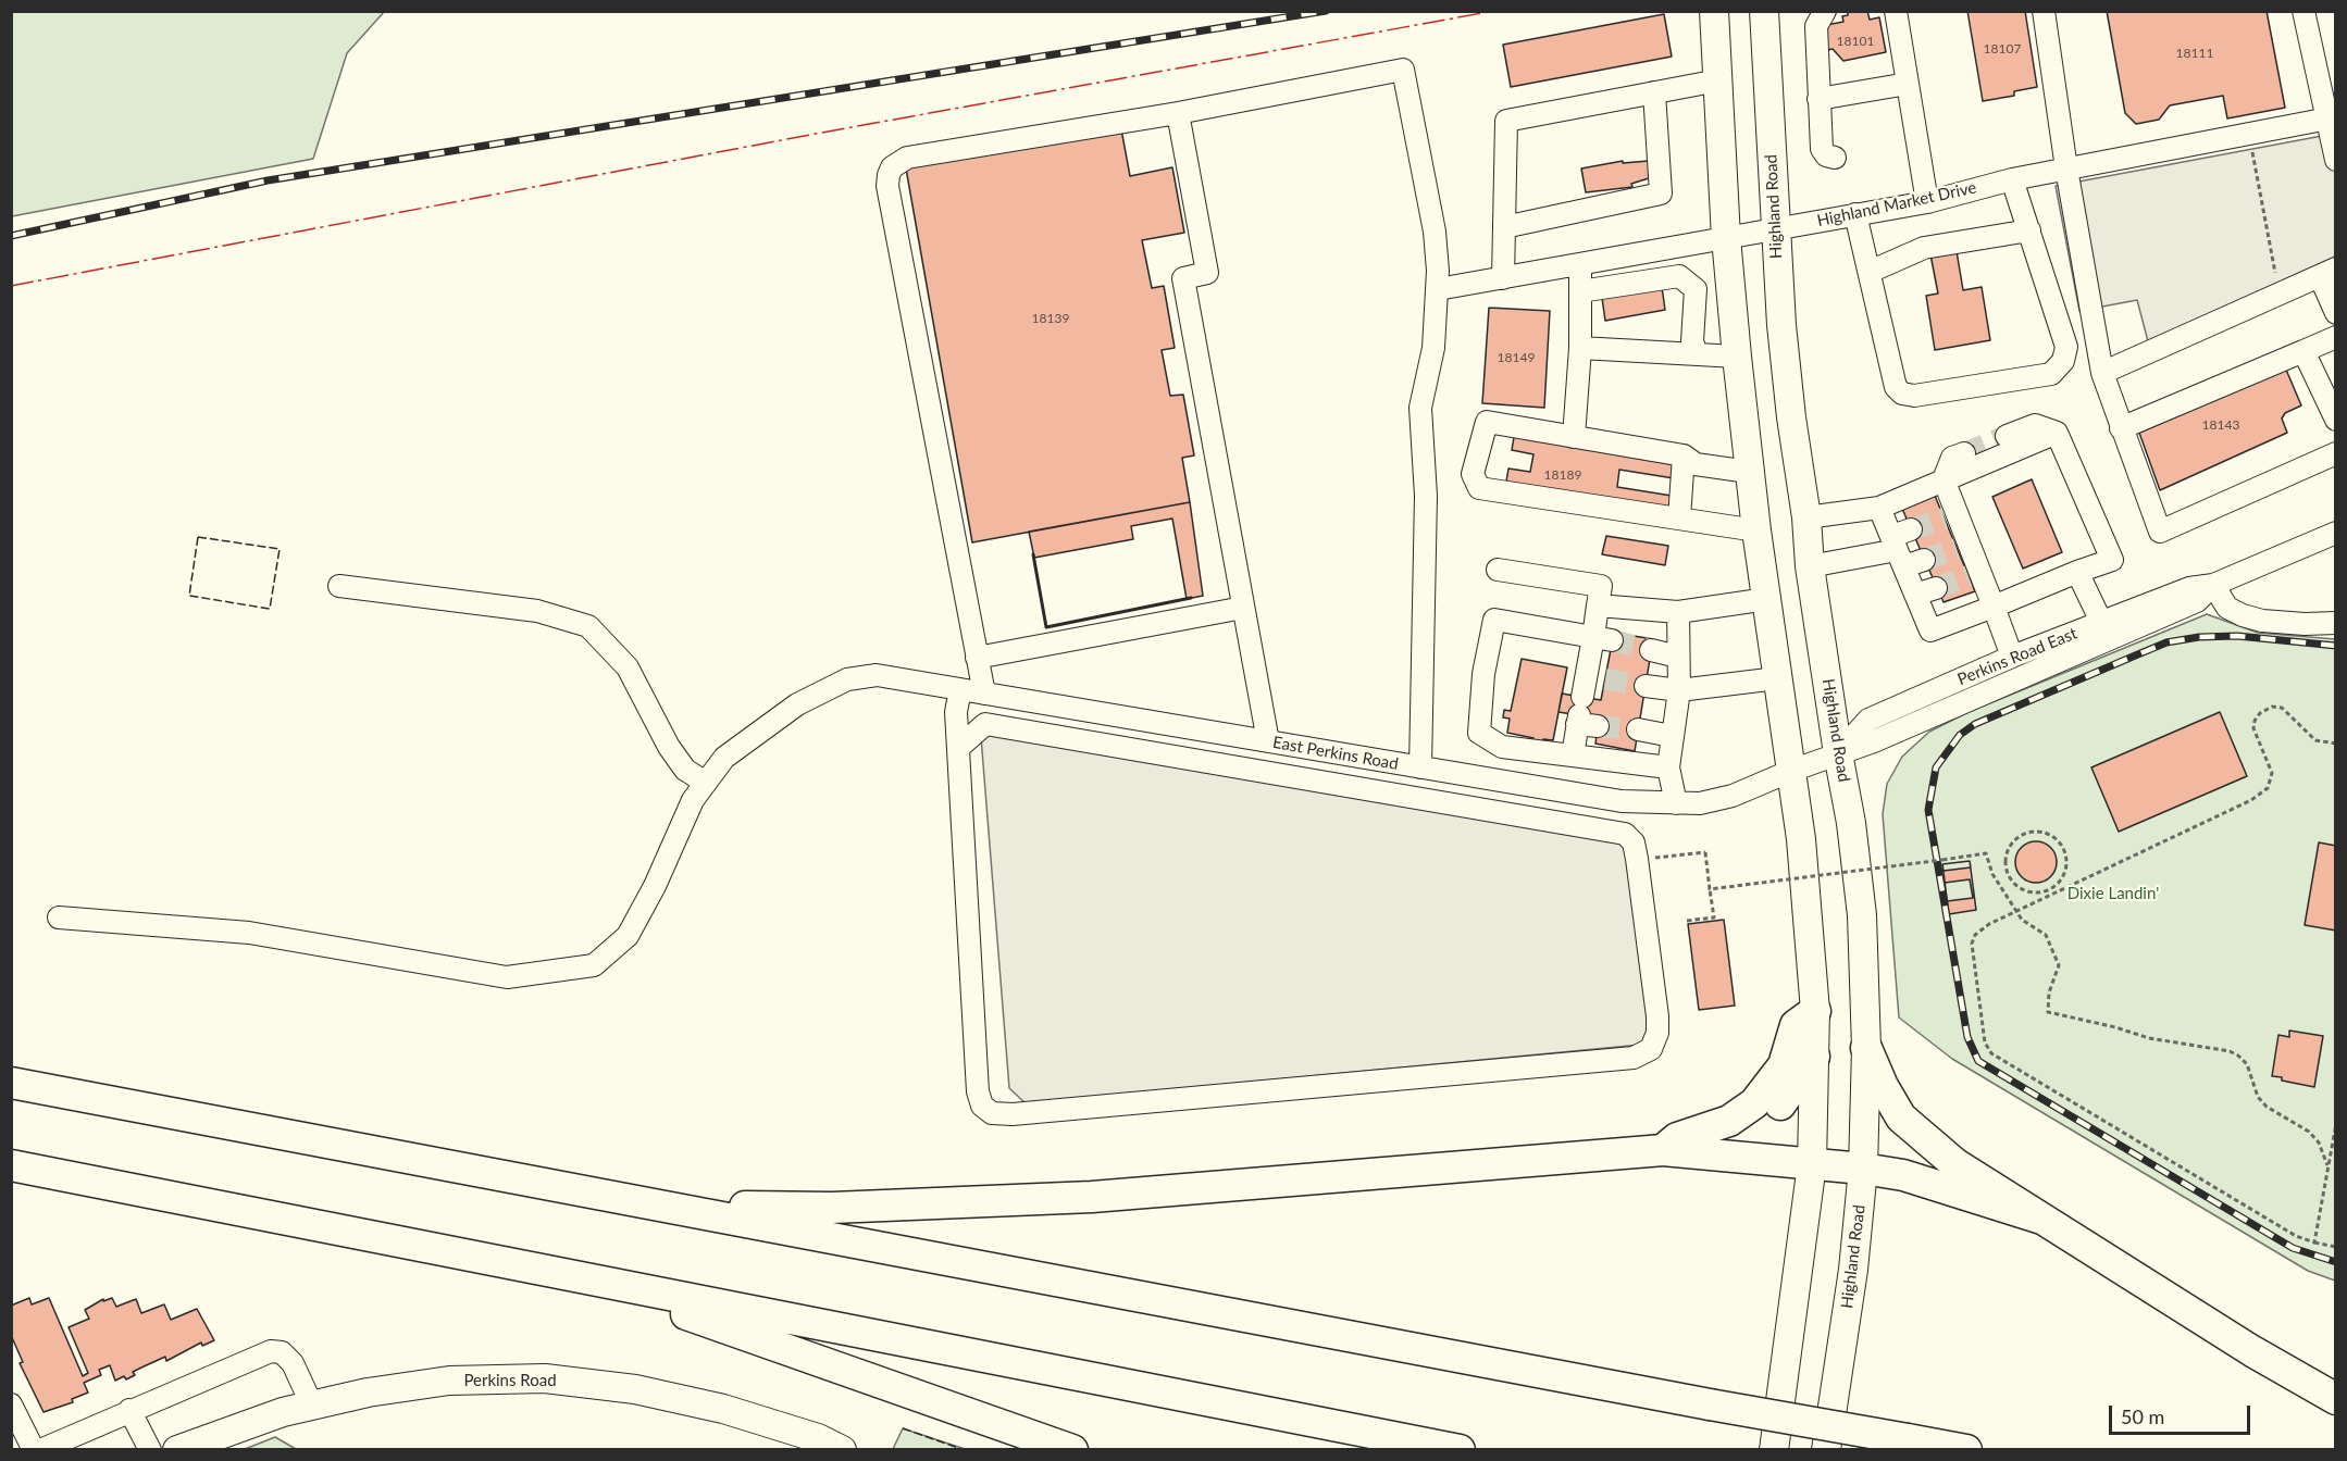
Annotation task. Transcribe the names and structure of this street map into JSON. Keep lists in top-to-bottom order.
{
  "streets": {
    "main road": ["Highland Road", "Perkins Road"],
    "street": ["Highland Market Drive", "Perkins Road East", "East Perkins Road"]
  },
  "crossings": [
    ["Highland Market Drive", "Highland Road"],
    ["Highland Road", "Perkins Road East"],
    ["Perkins Road East", "East Perkins Road"]
  ],
  "parks": ["Dixie Landin'"],
  "house_numbers": [
    "18101",
    "18107",
    "18111",
    "18139",
    "18149",
    "18143",
    "18189"
  ],
  "scale_bar": "50 m"
}
